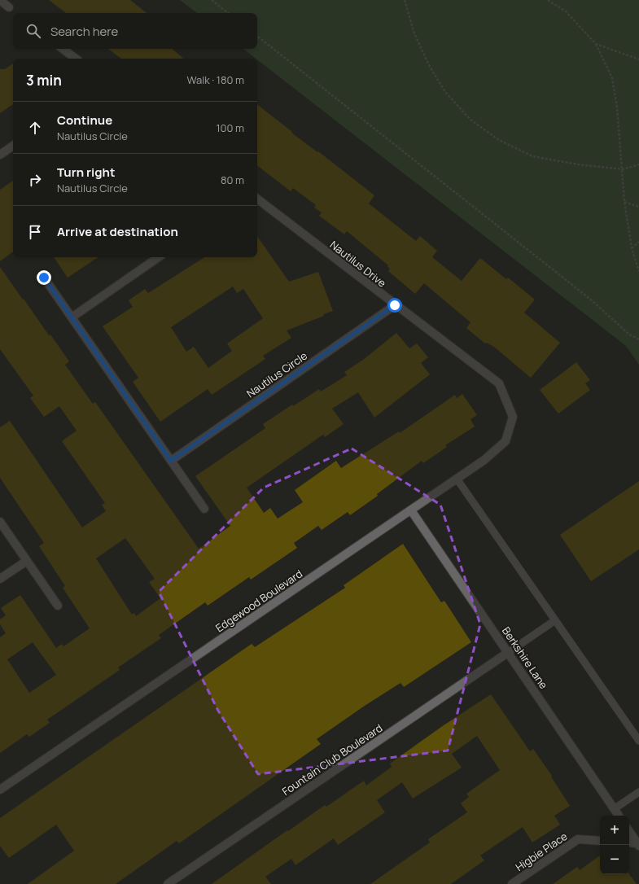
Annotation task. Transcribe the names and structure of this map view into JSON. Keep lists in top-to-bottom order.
{
  "streets": {
    "street": [
      "Nautilus Drive",
      "Nautilus Circle",
      "Edgewood Boulevard",
      "Berkshire Lane",
      "Fountain Club Boulevard",
      "Higbie Place"
    ]
  },
  "crossings": [
    ["Nautilus Drive", "Nautilus Circle"],
    ["Nautilus Drive", "Edgewood Boulevard"],
    ["Edgewood Boulevard", "Berkshire Lane"],
    ["Berkshire Lane", "Fountain Club Boulevard"]
  ],
  "page": {
    "search": "Search here",
    "heading": ["3 min", "Walk · 180 m"],
    "list": [
      ["Continue", "Nautilus Circle", "100 m"],
      ["Turn right", "Nautilus Circle", "80 m"],
      "Arrive at destination"
    ],
    "map_buttons": ["+", "−"]
  }
}
